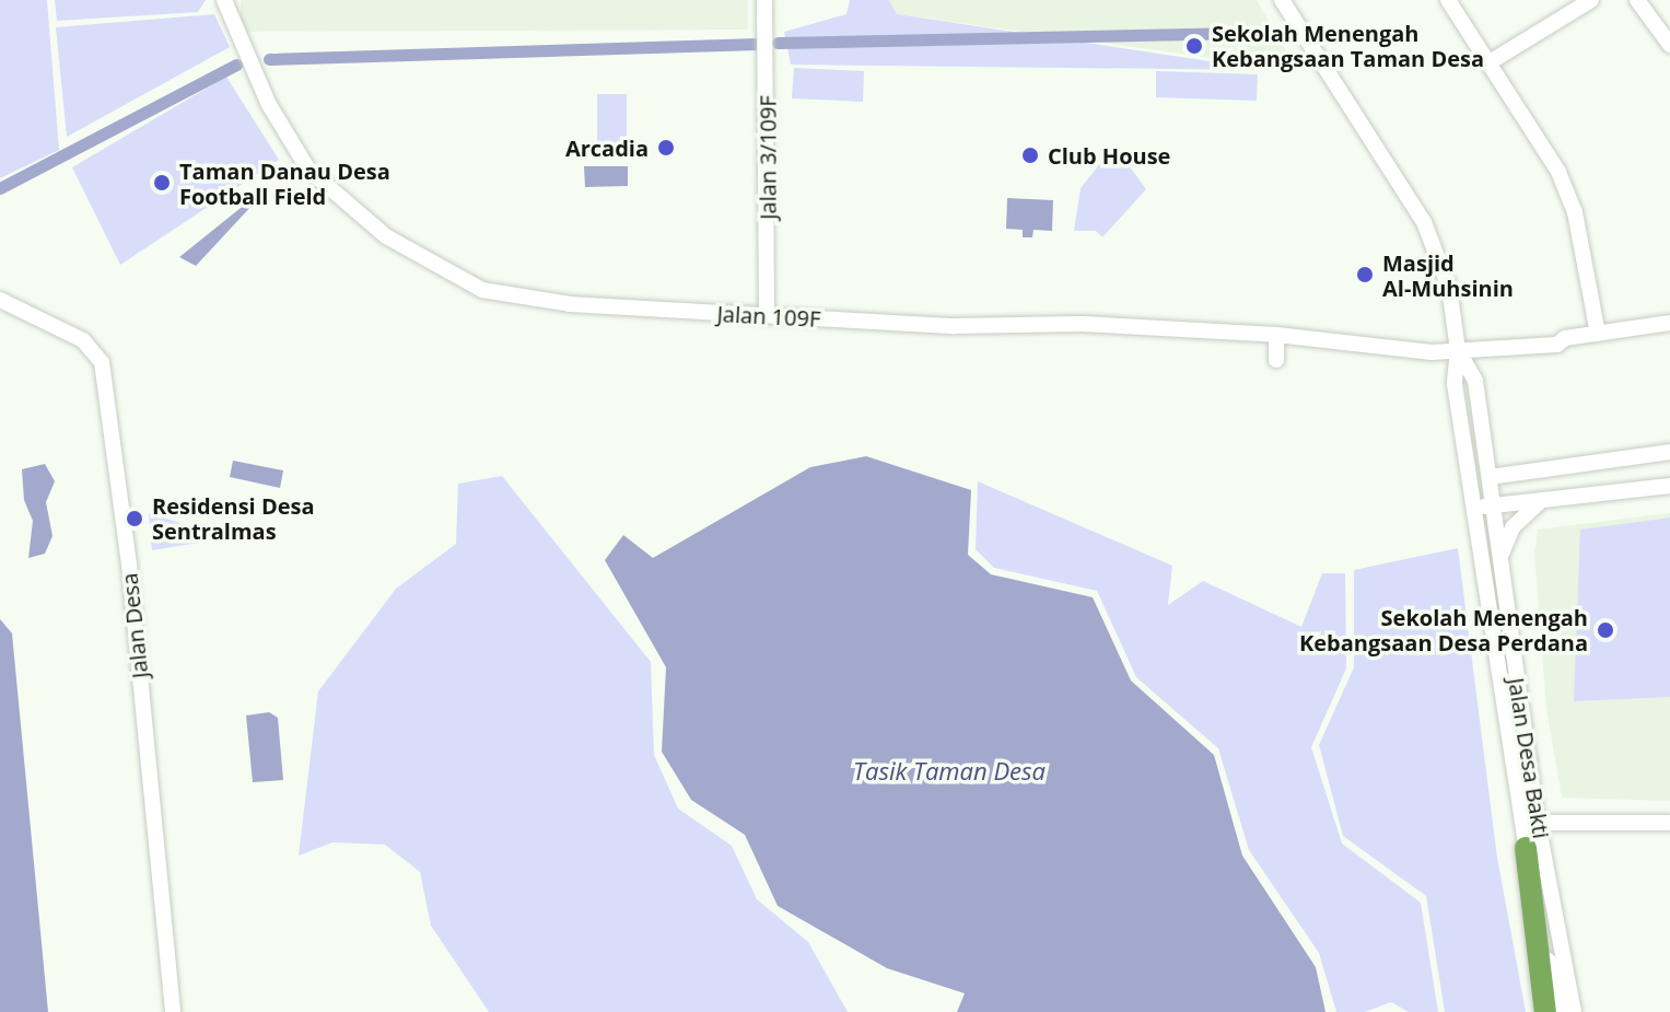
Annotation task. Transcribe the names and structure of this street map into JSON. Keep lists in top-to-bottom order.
{
  "streets": {
    "street": [
      "Jalan 3/109F",
      "Jalan 109F",
      "Jalan Desa",
      "Jalan Desa Bakti"
    ]
  },
  "crossings": [
    ["Jalan 3/109F", "Jalan 109F"],
    ["Jalan 109F", "Jalan Desa Bakti"]
  ],
  "water": ["Tasik Taman Desa"],
  "places": [
    "Sekolah Menengah Kebangsaan Taman Desa",
    "Arcadia",
    "Club House",
    "Taman Danau Desa Football Field",
    "Masjid Al-Muhsinin",
    "Residensi Desa Sentralmas",
    "Sekolah Menengah Kebangsaan Desa Perdana"
  ]
}
